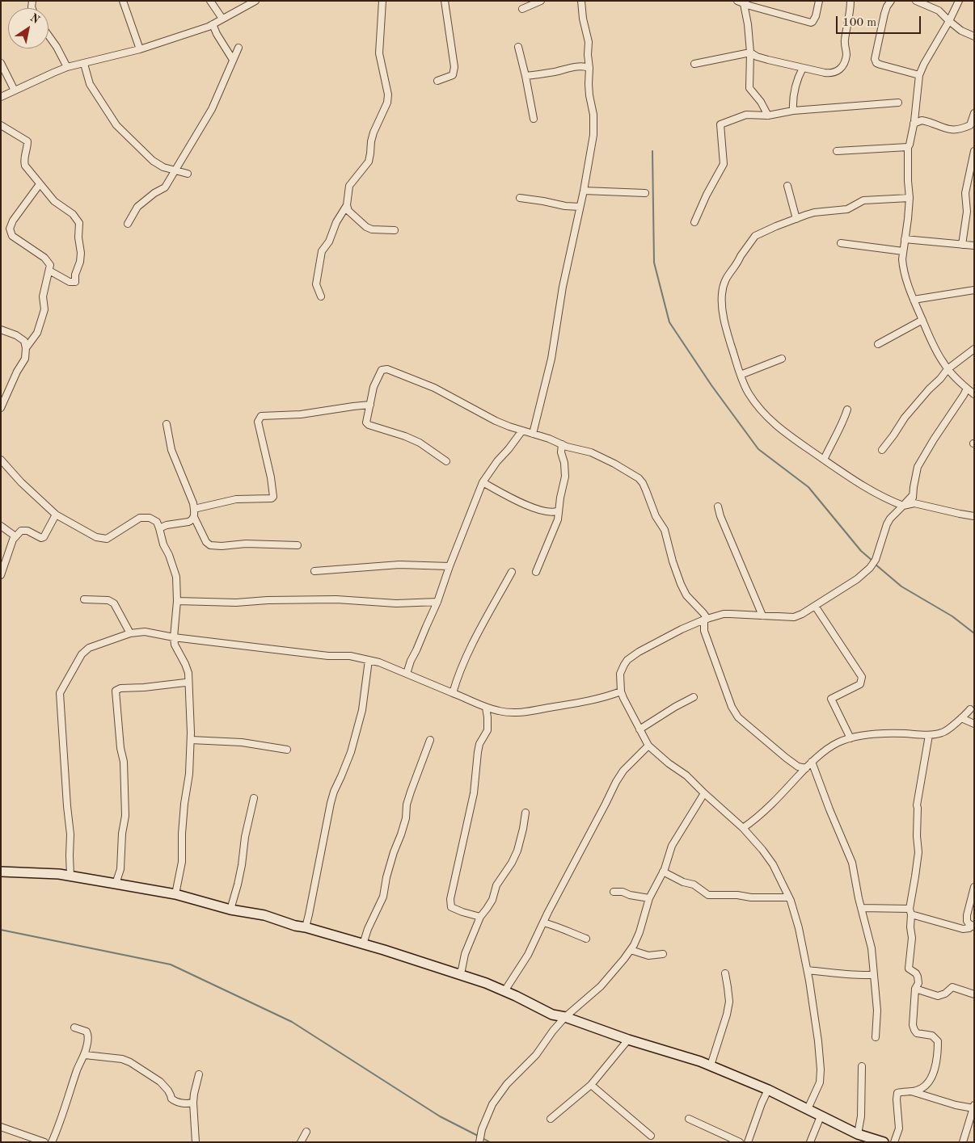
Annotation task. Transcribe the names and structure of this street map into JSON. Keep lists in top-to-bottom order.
{
  "scale_bar": "100 m",
  "north": "top right"
}
